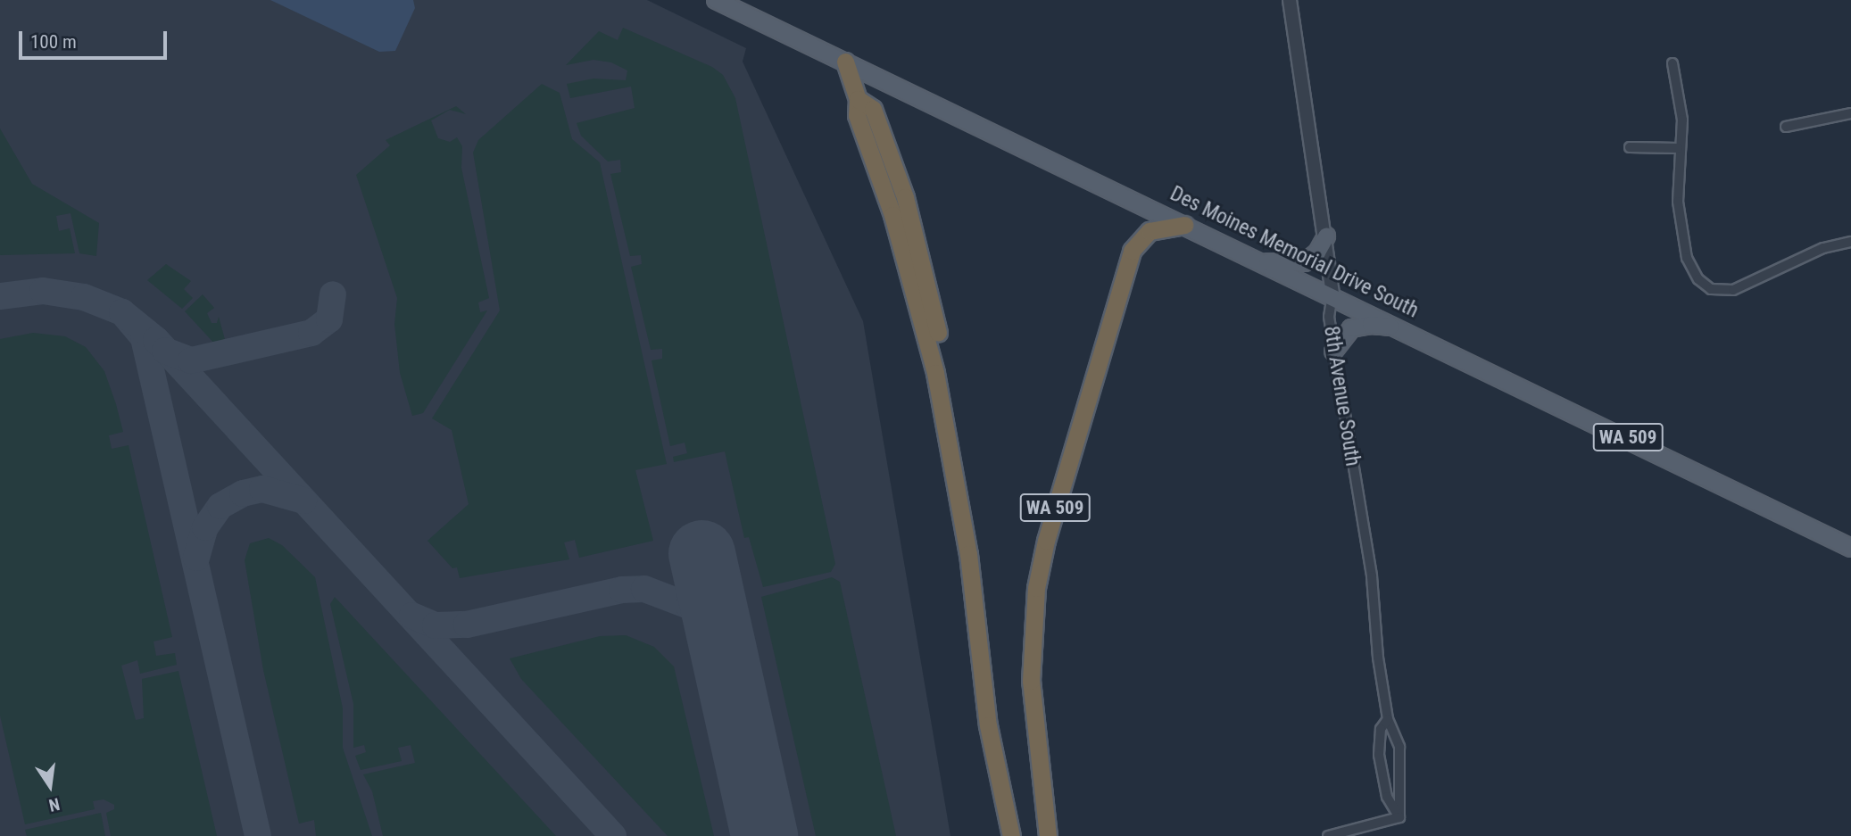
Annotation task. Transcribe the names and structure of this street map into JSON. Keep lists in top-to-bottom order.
{
  "streets": {
    "highway": ["WA 509"],
    "main road": ["Des Moines Memorial Drive South"],
    "street": ["8th Avenue South"]
  },
  "crossings": [
    ["Des Moines Memorial Drive South", "8th Avenue South"],
    ["Des Moines Memorial Drive South", "WA 509"]
  ],
  "scale_bar": "100 m",
  "north": "bottom"
}
